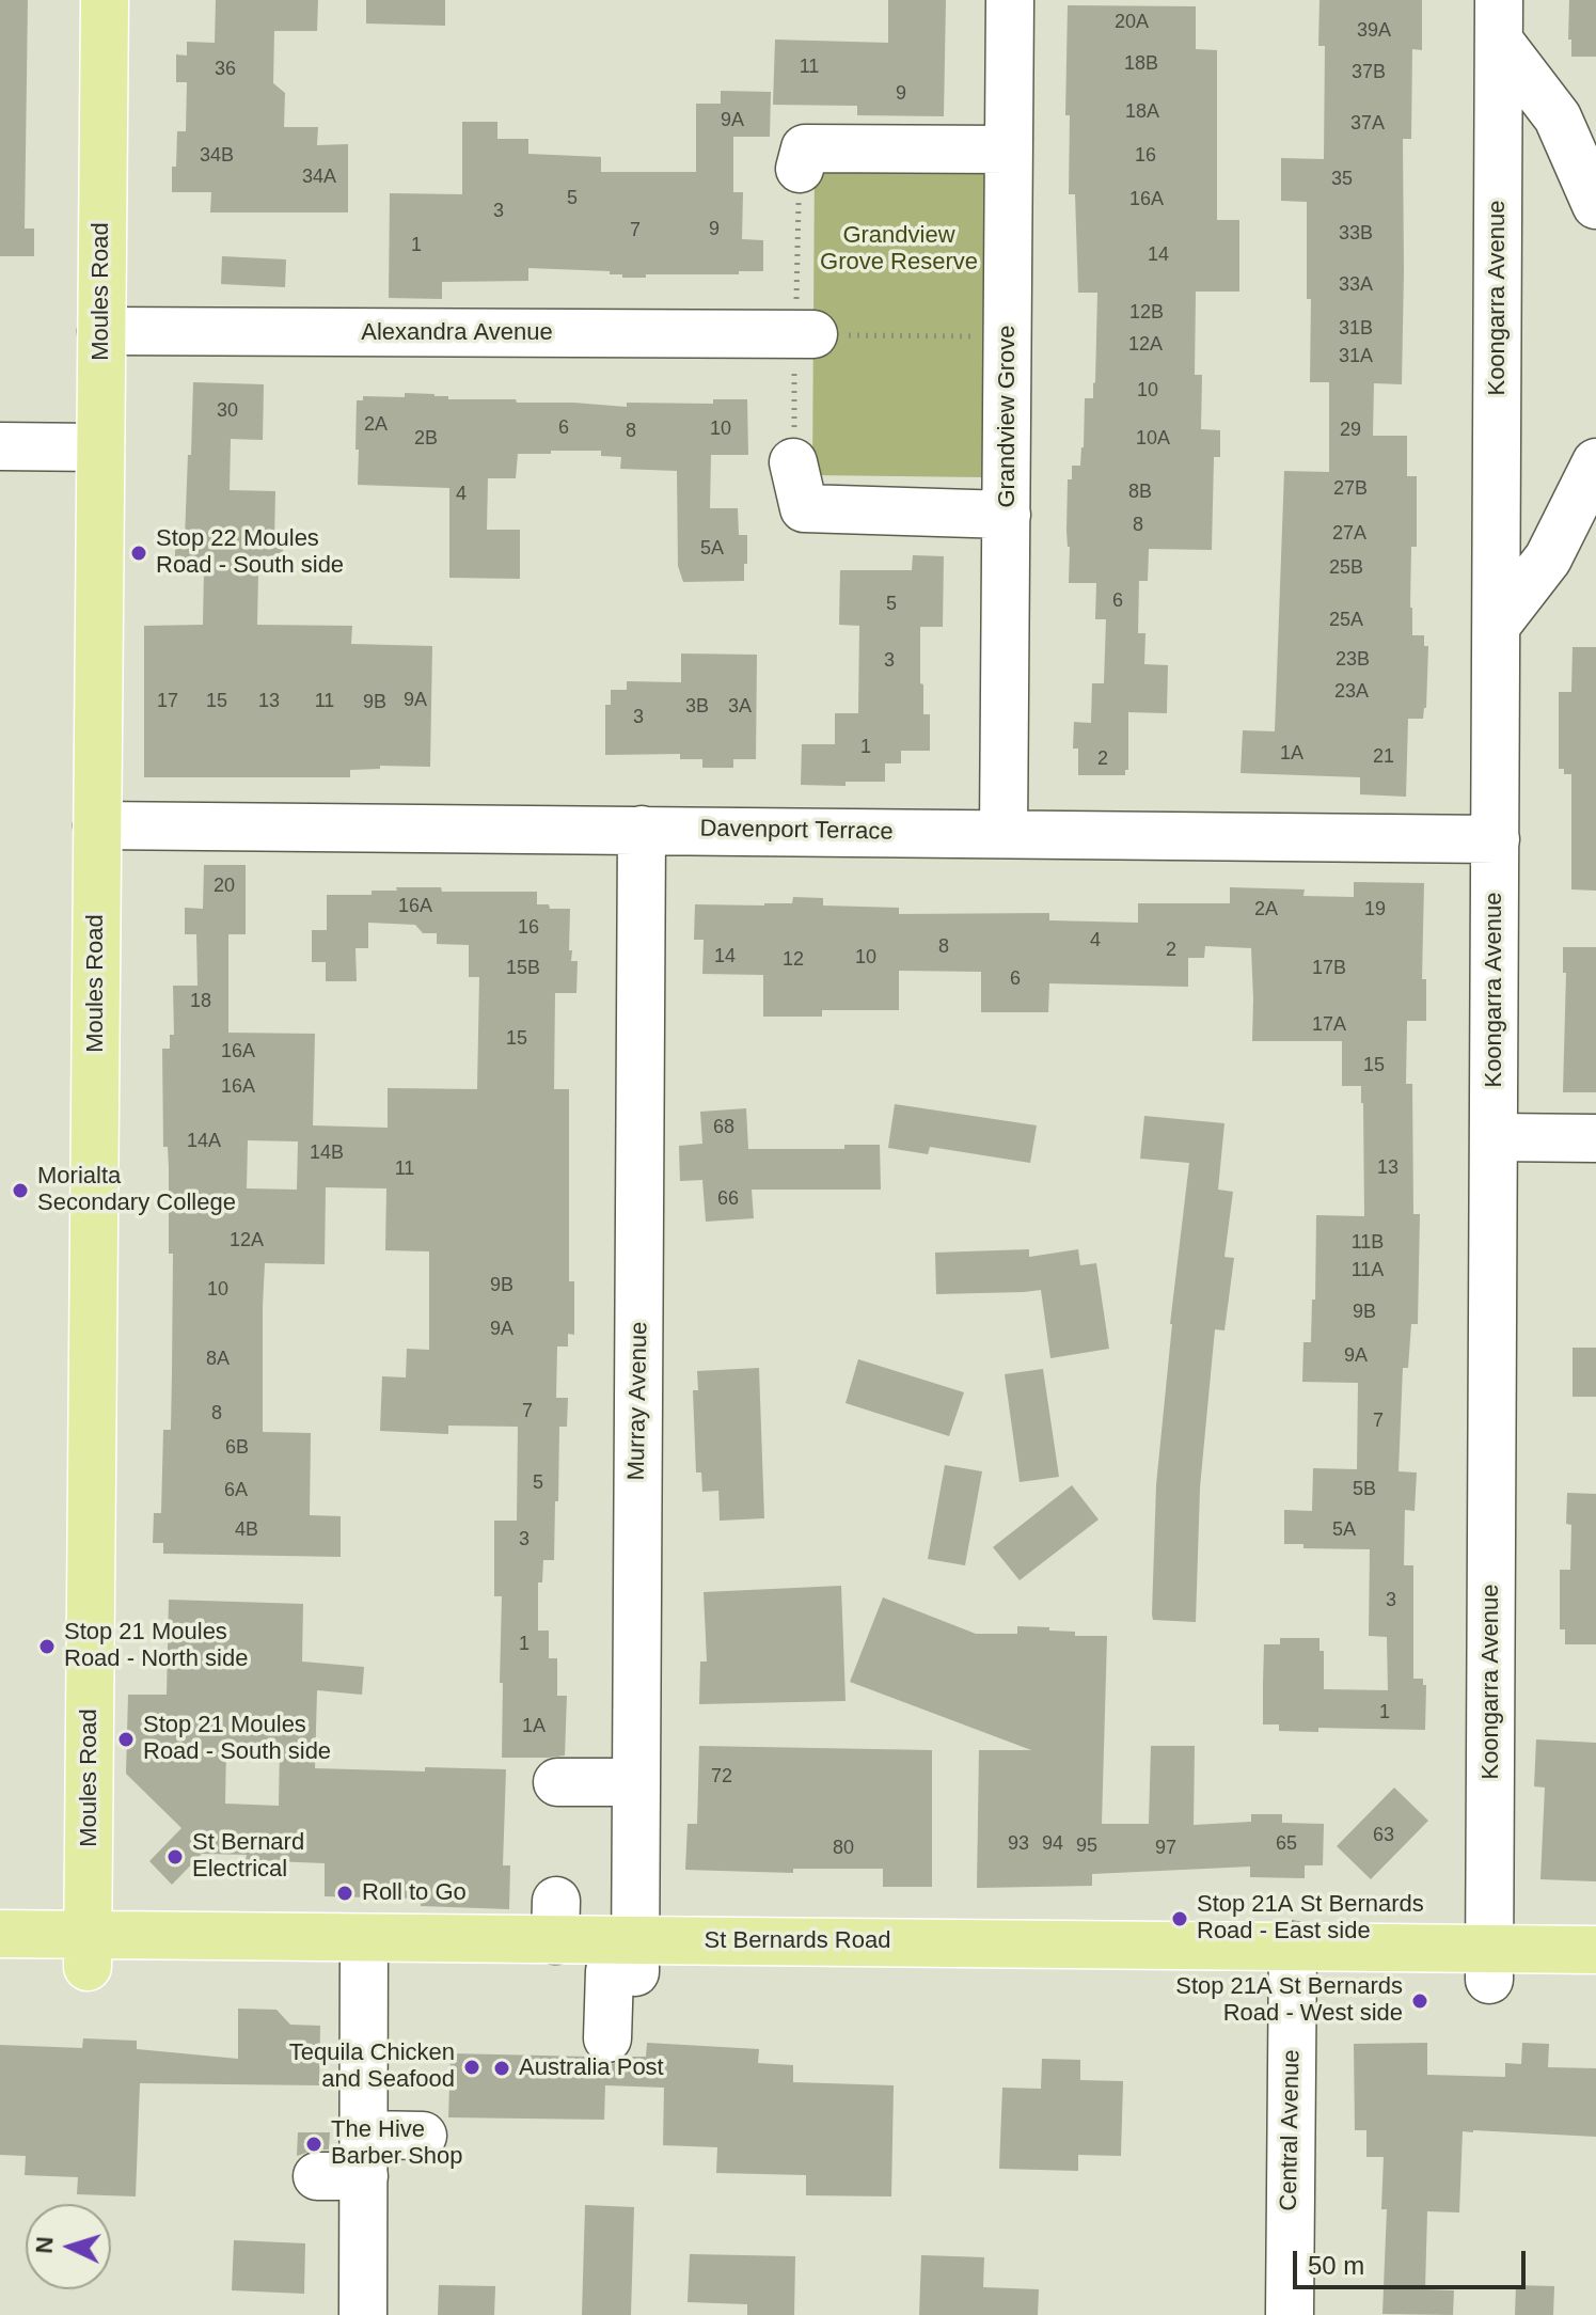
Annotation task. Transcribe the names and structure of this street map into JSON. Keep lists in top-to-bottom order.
{
  "streets": {
    "main road": ["Moules Road", "St Bernards Road"],
    "street": [
      "Koongarra Avenue",
      "Alexandra Avenue",
      "Grandview Grove",
      "Davenport Terrace",
      "Murray Avenue",
      "Central Avenue"
    ]
  },
  "crossings": [
    ["Moules Road", "Alexandra Avenue"],
    ["Moules Road", "Davenport Terrace"],
    ["Moules Road", "St Bernards Road"],
    ["Koongarra Avenue", "Davenport Terrace"],
    ["Koongarra Avenue", "St Bernards Road"],
    ["Grandview Grove", "Davenport Terrace"],
    ["Davenport Terrace", "Murray Avenue"],
    ["Murray Avenue", "St Bernards Road"],
    ["St Bernards Road", "Central Avenue"]
  ],
  "parks": ["Grandview Grove Reserve"],
  "places": [
    "Stop 22 Moules Road - South side",
    "Morialta Secondary College",
    "Stop 21 Moules Road - North side",
    "Stop 21 Moules Road - South side",
    "St Bernard Electrical",
    "Roll to Go",
    "Stop 21A St Bernards Road - East side",
    "Stop 21A St Bernards Road - West side",
    "Tequila Chicken and Seafood",
    "Australia Post",
    "The Hive Barber Shop"
  ],
  "house_numbers": [
    "20A",
    "39A",
    "18B",
    "11",
    "36",
    "37B",
    "9",
    "18A",
    "9A",
    "37A",
    "34B",
    "16",
    "34A",
    "35",
    "5",
    "16A",
    "3",
    "9",
    "7",
    "33B",
    "1",
    "14",
    "33A",
    "12B",
    "31B",
    "12A",
    "31A",
    "10",
    "30",
    "2A",
    "6",
    "10",
    "29",
    "8",
    "2B",
    "10A",
    "27B",
    "8B",
    "4",
    "8",
    "27A",
    "5A",
    "25B",
    "6",
    "5",
    "25A",
    "23B",
    "3",
    "23A",
    "9A",
    "17",
    "15",
    "13",
    "11",
    "9B",
    "3B",
    "3A",
    "3",
    "1",
    "1A",
    "21",
    "2",
    "20",
    "16A",
    "2A",
    "19",
    "16",
    "4",
    "8",
    "2",
    "14",
    "10",
    "12",
    "15B",
    "17B",
    "6",
    "18",
    "17A",
    "15",
    "16A",
    "15",
    "16A",
    "68",
    "14A",
    "14B",
    "13",
    "11",
    "66",
    "12A",
    "11B",
    "11A",
    "9B",
    "10",
    "9B",
    "9A",
    "9A",
    "8A",
    "7",
    "8",
    "7",
    "6B",
    "5",
    "5B",
    "6A",
    "4B",
    "5A",
    "3",
    "3",
    "1",
    "1",
    "1A",
    "72",
    "63",
    "93",
    "94",
    "65",
    "95",
    "80",
    "97"
  ],
  "scale_bar": "50 m",
  "north": "left"
}
